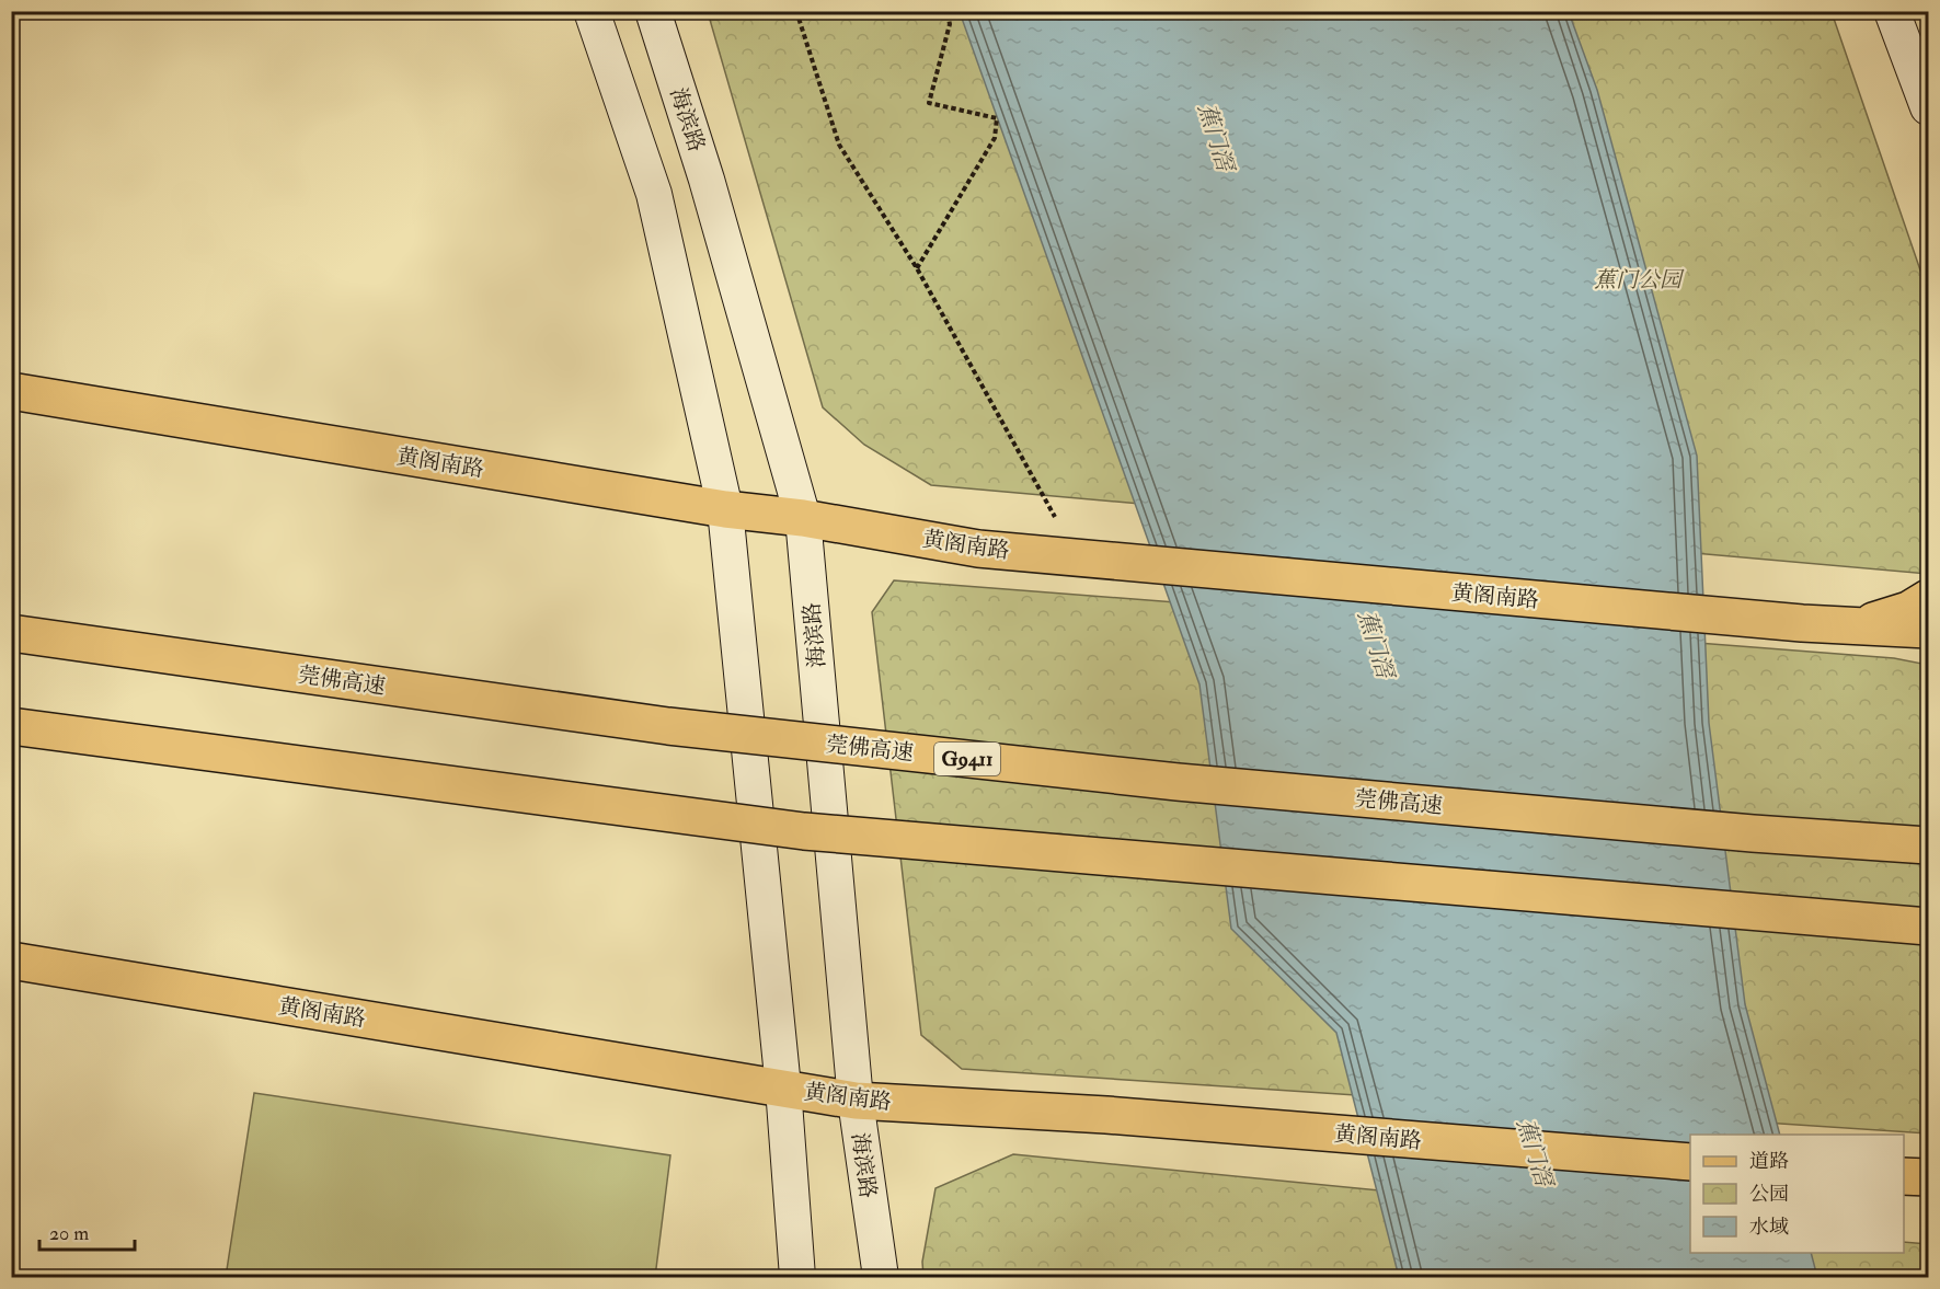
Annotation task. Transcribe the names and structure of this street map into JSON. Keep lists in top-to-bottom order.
{
  "streets": {
    "main road": ["黄阁南路", "莞佛高速", "G9411"],
    "street": ["海滨路"]
  },
  "crossings": [
    ["海滨路", "黄阁南路"]
  ],
  "water": ["蕉门滘"],
  "parks": ["蕉门公园"],
  "legend": ["道路", "公园", "水域"],
  "scale_bar": "20 m"
}
